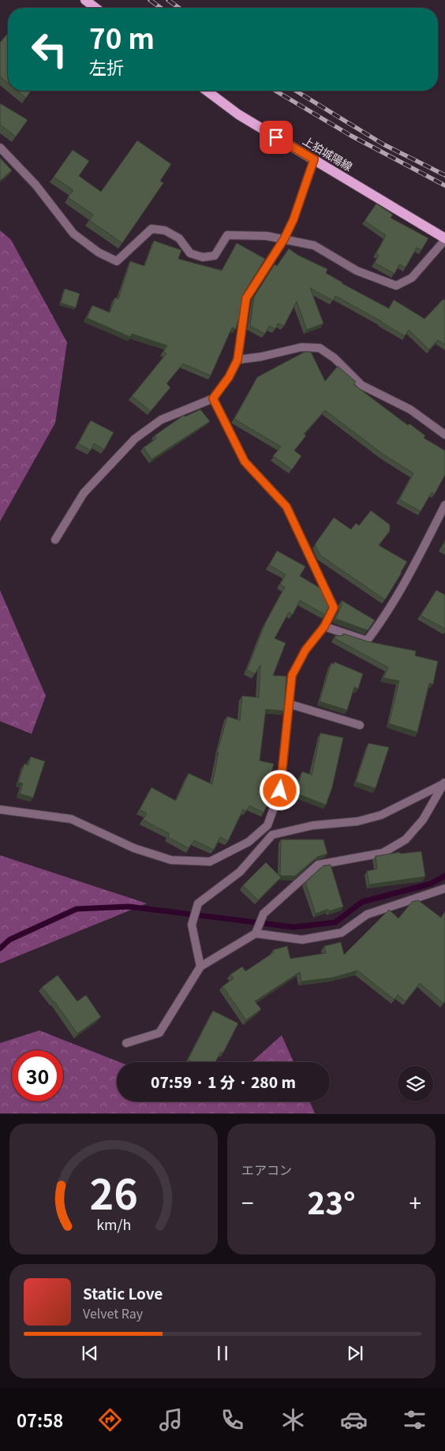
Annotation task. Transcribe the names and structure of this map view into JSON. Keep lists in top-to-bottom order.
{
  "streets": {
    "main road": ["上狛城陽線"]
  },
  "page": {
    "turn": ["70 m", "左折"],
    "limit": "30",
    "trip": "07:59 · 1 分 · 280 m",
    "tile": "エアコン",
    "heat": ["−", "23°", "+"],
    "song": ["Static Love", "Velvet Ray"],
    "tabs": "07:58",
    "gauge": ["26", "km/h"]
  }
}
